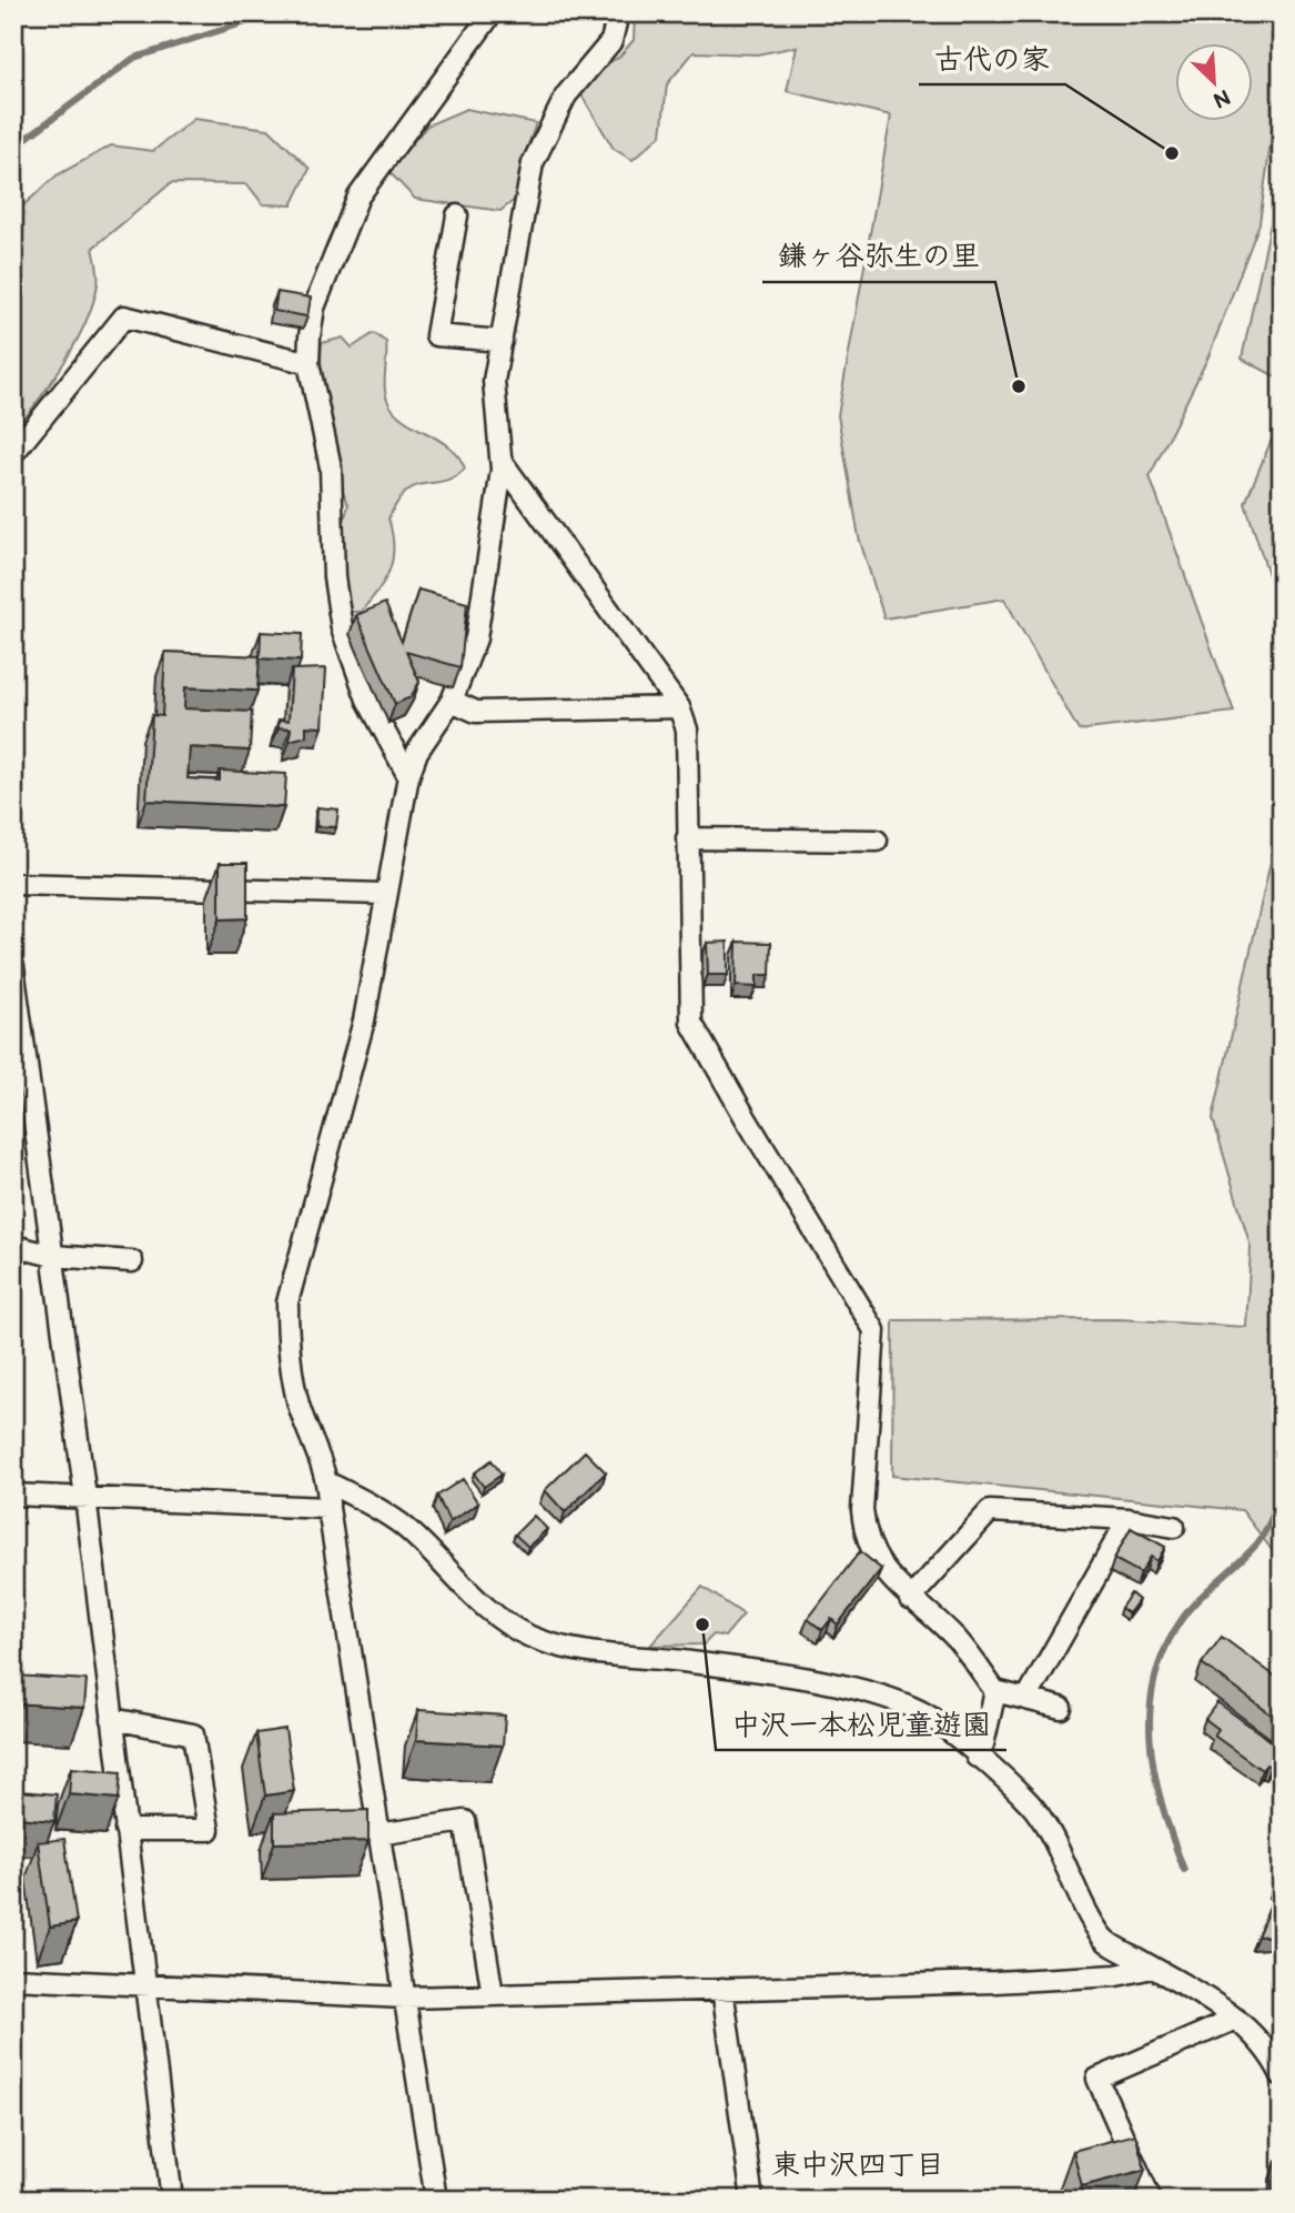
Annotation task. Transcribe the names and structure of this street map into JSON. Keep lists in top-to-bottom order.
{
  "districts": ["東中沢四丁目"],
  "places": ["古代の家", "鎌ヶ谷弥生の里", "中沢一本松児童遊園"],
  "north": "bottom right"
}
